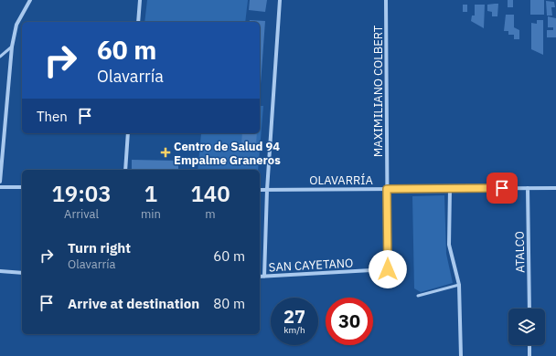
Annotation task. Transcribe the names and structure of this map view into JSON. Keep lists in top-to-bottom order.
{
  "streets": {
    "street": [
      "MAXIMILIANO COLBERT",
      "OLAVARRÍA",
      "ATALCO",
      "SAN CAYETANO"
    ]
  },
  "crossings": [
    ["MAXIMILIANO COLBERT", "OLAVARRÍA"],
    ["MAXIMILIANO COLBERT", "SAN CAYETANO"],
    ["OLAVARRÍA", "ATALCO"]
  ],
  "places": {
    "health": ["Centro de Salud 94 Empalme Graneros"]
  },
  "page": {
    "turn": ["60 m", "Olavarría"],
    "then": "Then",
    "eta": [
      "19:03",
      "Arrival",
      "1",
      "min",
      "140",
      "m"
    ],
    "list": [
      {
        "name": "Turn right",
        "note": "Olavarría",
        "value": "60 m"
      },
      {
        "name": "Arrive at destination",
        "value": "80 m"
      }
    ],
    "speed": "27 km/h",
    "limit": "30"
  }
}
